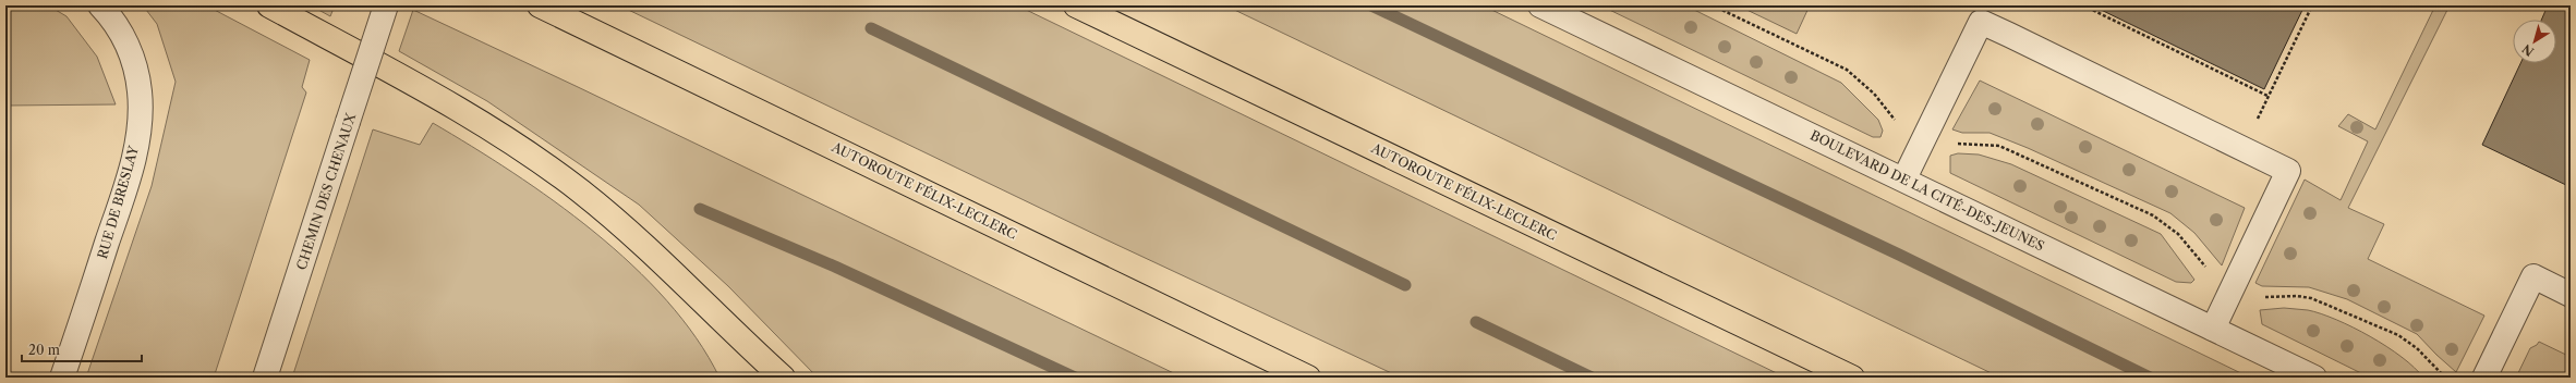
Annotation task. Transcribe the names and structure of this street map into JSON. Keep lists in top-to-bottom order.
{
  "streets": {
    "highway": ["AUTOROUTE FÉLIX-LECLERC"],
    "street": ["BOULEVARD DE LA CITÉ-DES-JEUNES", "CHEMIN DES CHENAUX", "RUE DE BRESLAY"]
  },
  "scale_bar": "20 m",
  "north": "bottom left"
}
